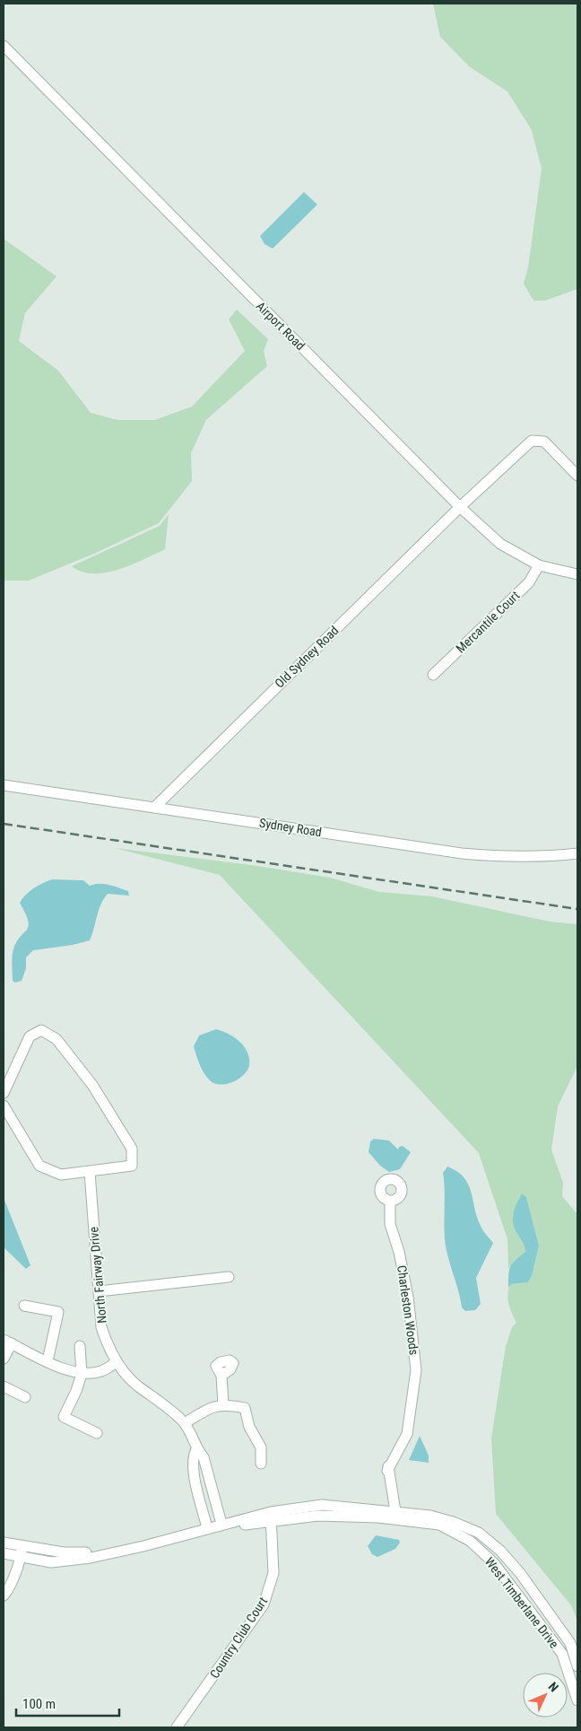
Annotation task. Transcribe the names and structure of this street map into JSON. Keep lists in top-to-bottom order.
{
  "streets": {
    "street": [
      "Airport Road",
      "Mercantile Court",
      "Old Sydney Road",
      "Sydney Road",
      "North Fairway Drive",
      "Charleston Woods",
      "West Timberlane Drive",
      "Country Club Court"
    ]
  },
  "crossings": [
    ["Airport Road", "Mercantile Court"],
    ["Airport Road", "Old Sydney Road"],
    ["Old Sydney Road", "Sydney Road"],
    ["North Fairway Drive", "West Timberlane Drive"],
    ["Charleston Woods", "West Timberlane Drive"],
    ["West Timberlane Drive", "Country Club Court"]
  ],
  "scale_bar": "100 m",
  "north": "top right"
}
